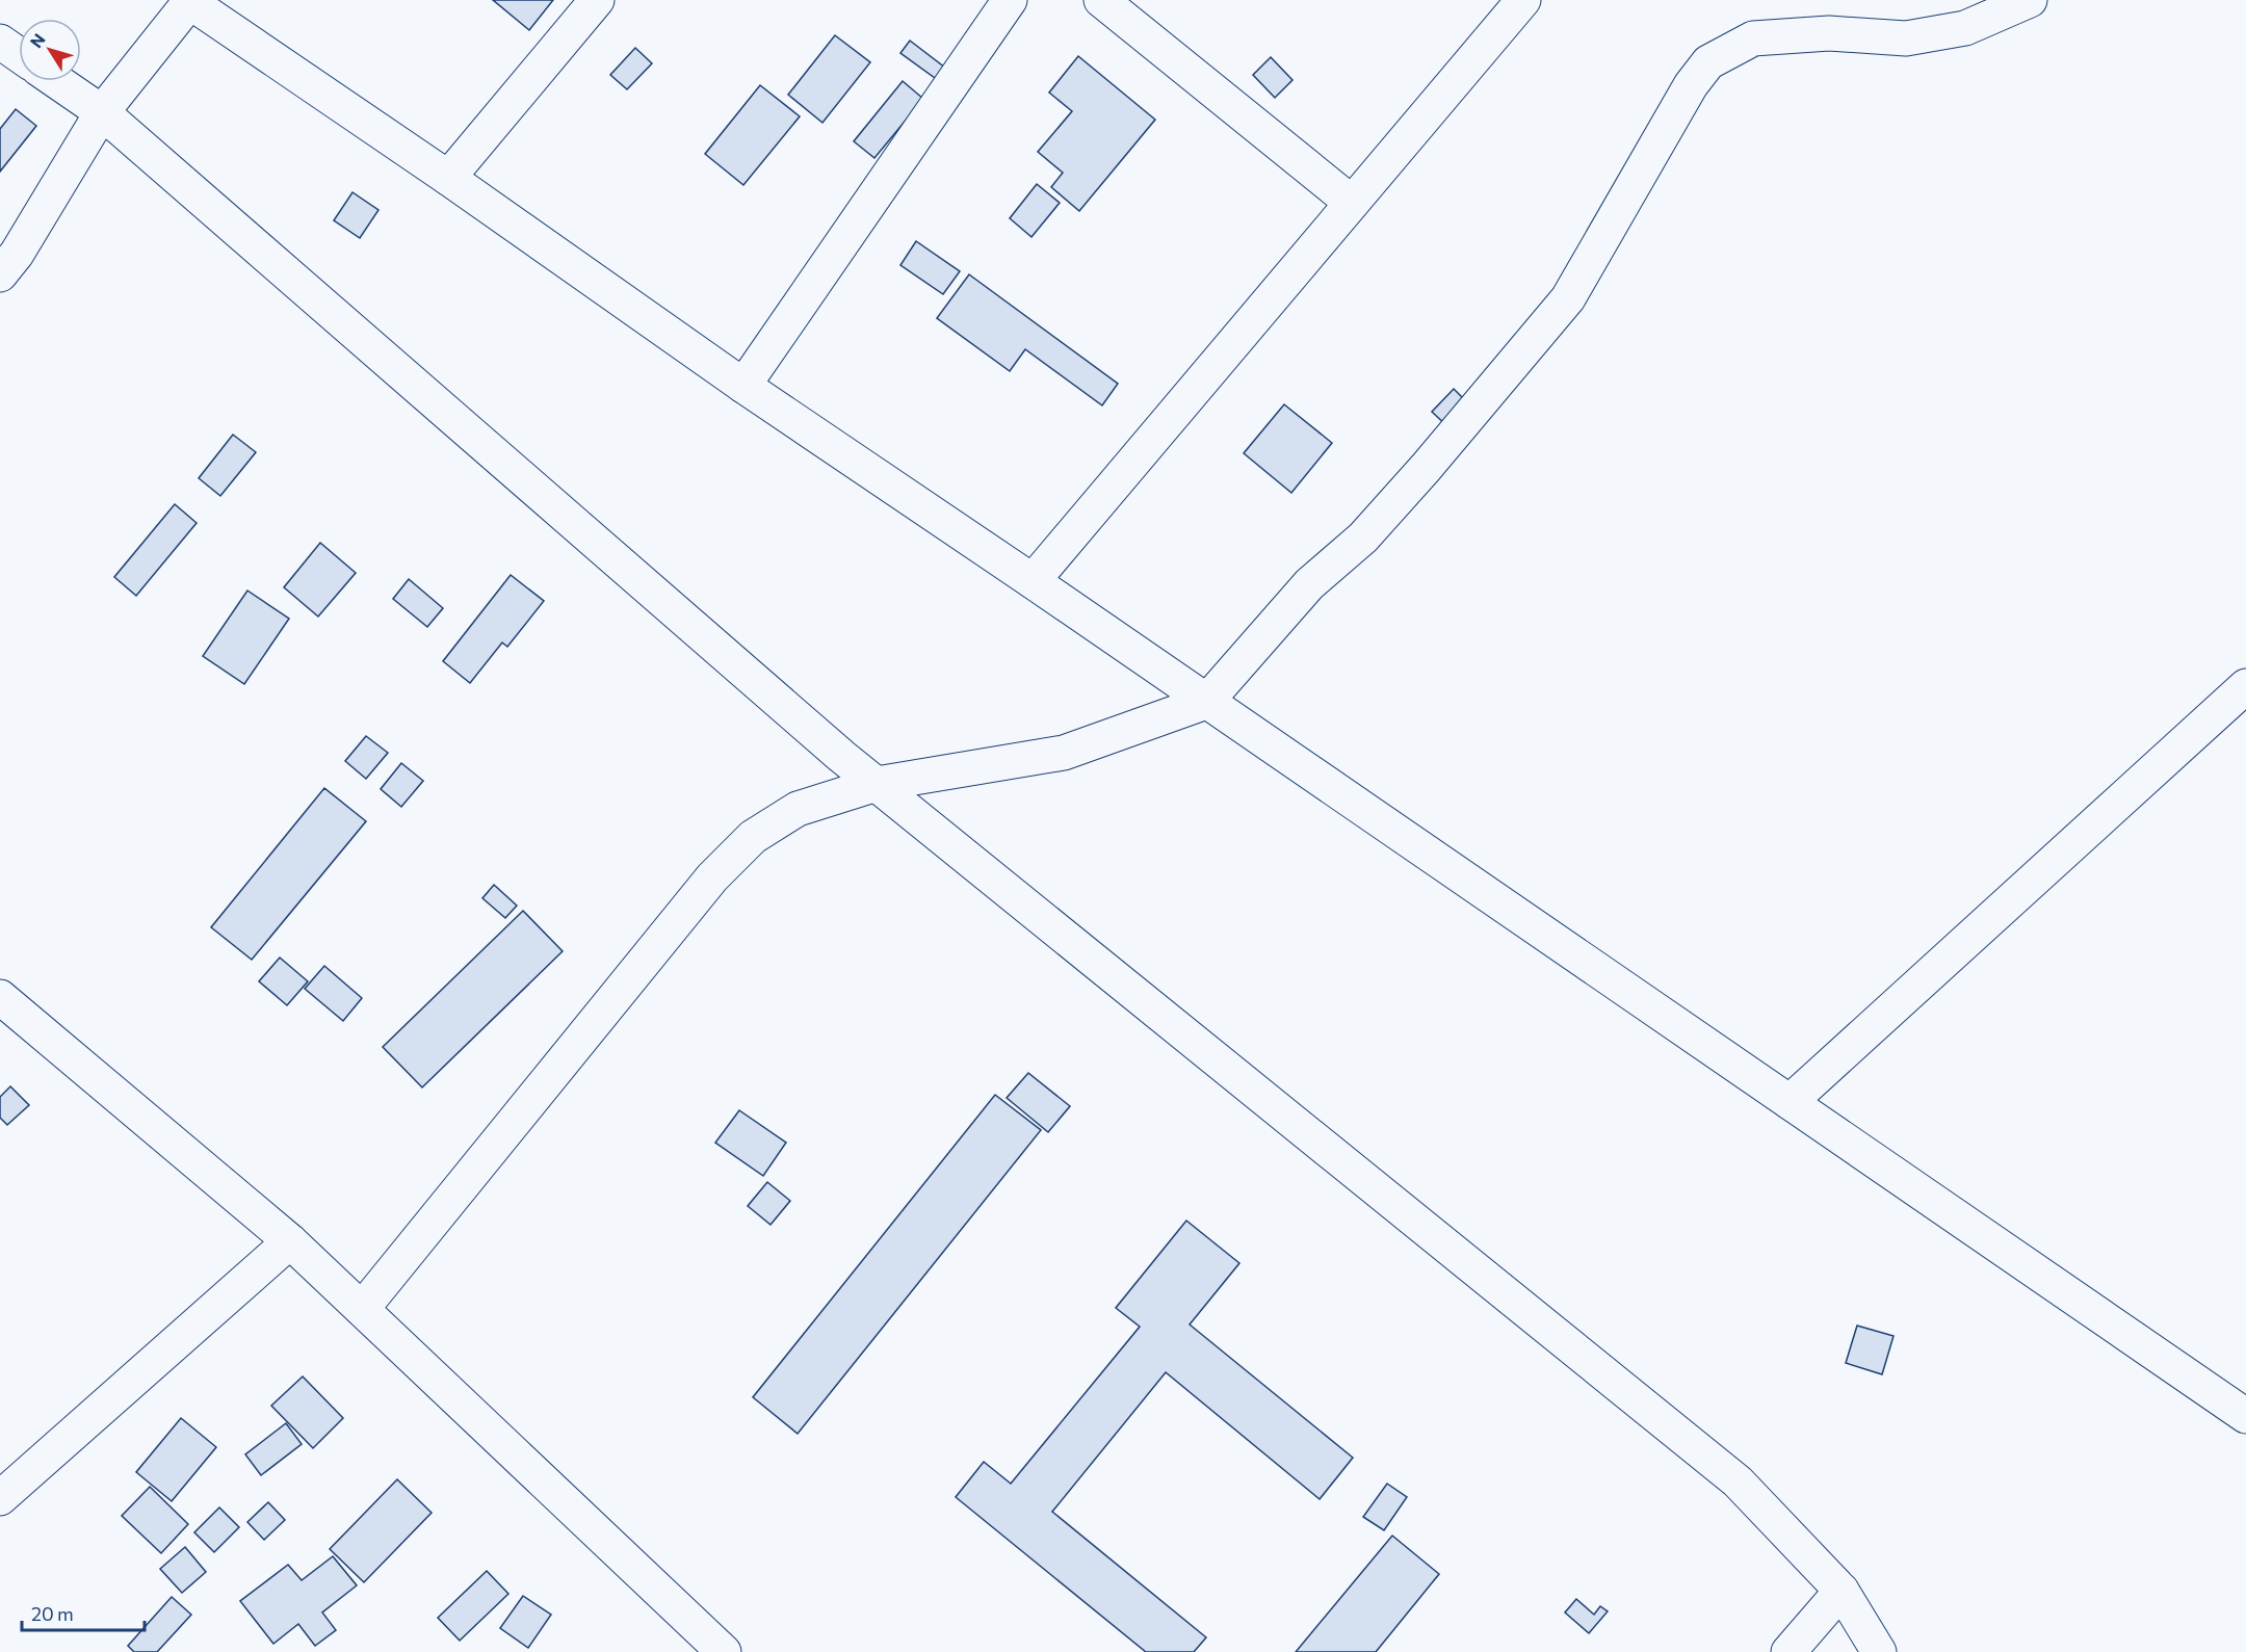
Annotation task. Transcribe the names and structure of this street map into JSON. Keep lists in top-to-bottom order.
{
  "scale_bar": "20 m",
  "north": "top left"
}
